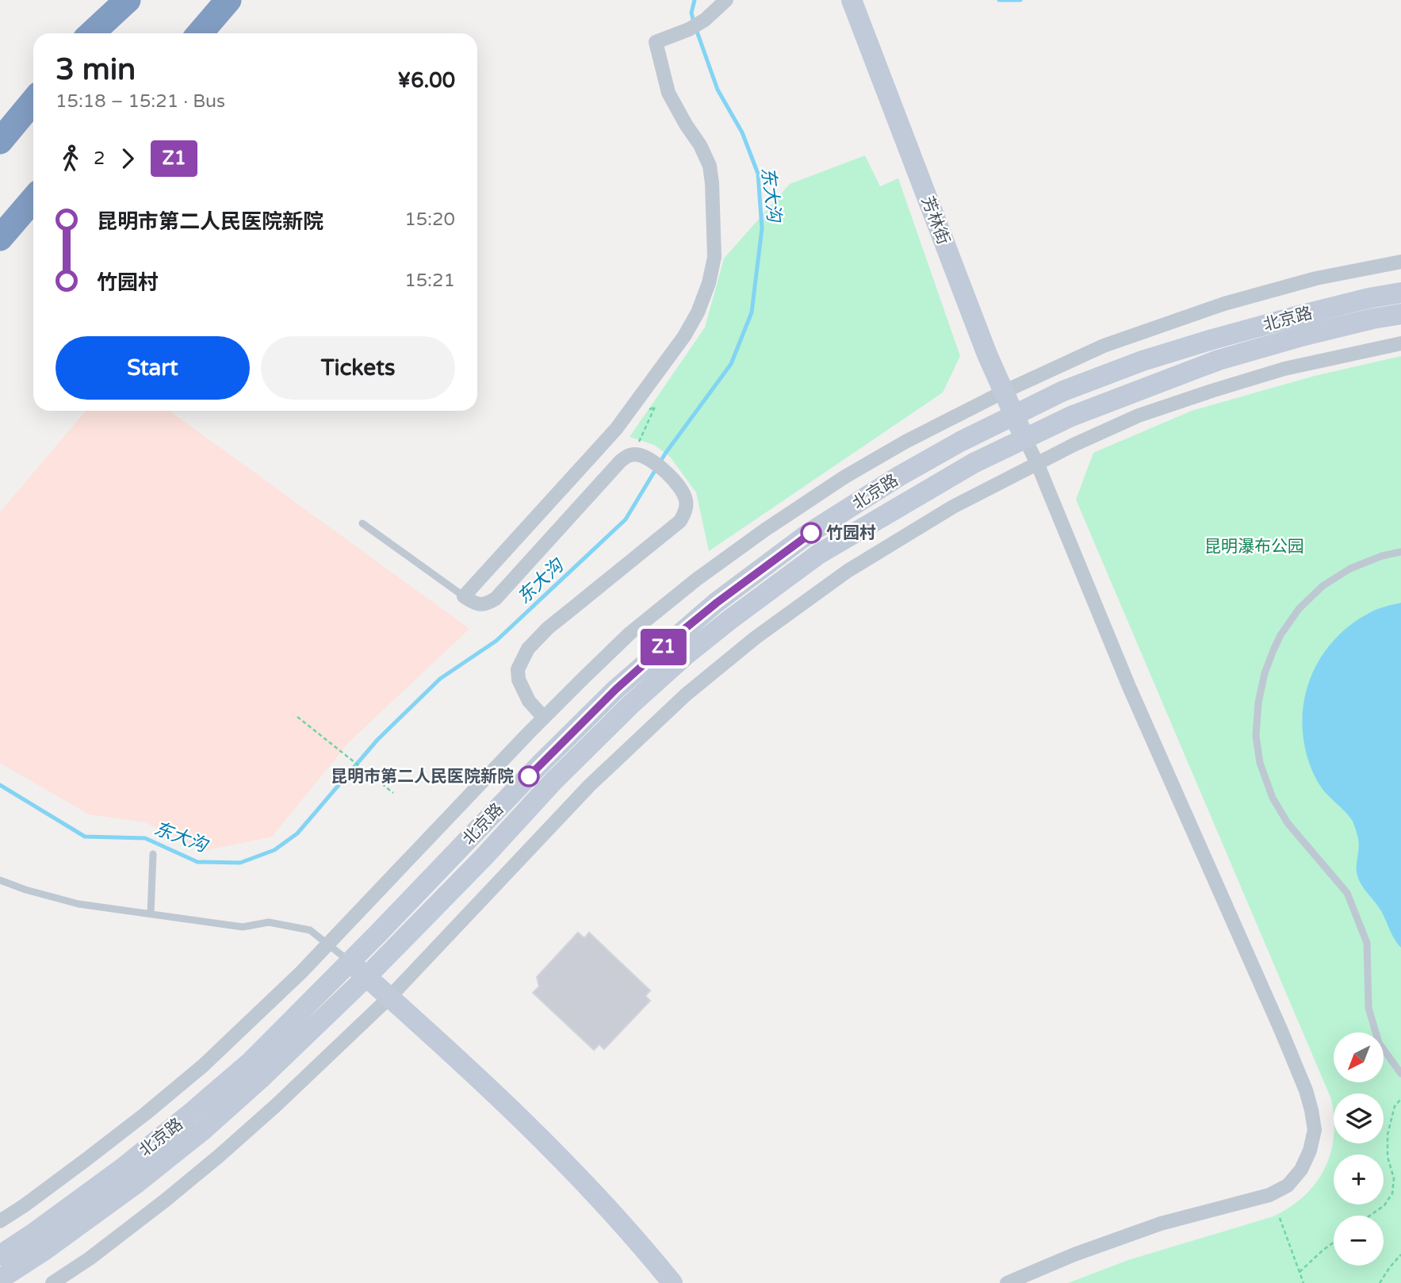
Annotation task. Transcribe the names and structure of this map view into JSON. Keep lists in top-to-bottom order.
{
  "streets": {
    "main road": ["芳林街", "北京路"]
  },
  "crossings": [
    ["芳林街", "北京路"]
  ],
  "water": ["东大沟"],
  "parks": ["昆明瀑布公园"],
  "places": ["竹园村", "昆明市第二人民医院新院"],
  "lines": ["bus line Z1"],
  "north": "bottom left",
  "page": {
    "on_map": "Z1",
    "heading": ["3 min", "15:18 – 15:21 · Bus", "¥6.00"],
    "legs": ["2", "Z1"],
    "list": [
      {
        "name": "昆明市第二人民医院新院",
        "value": "15:20"
      },
      {
        "name": "竹园村",
        "value": "15:21"
      }
    ],
    "buttons": ["Start", "Tickets"],
    "map_buttons": ["+", "−"]
  }
}
